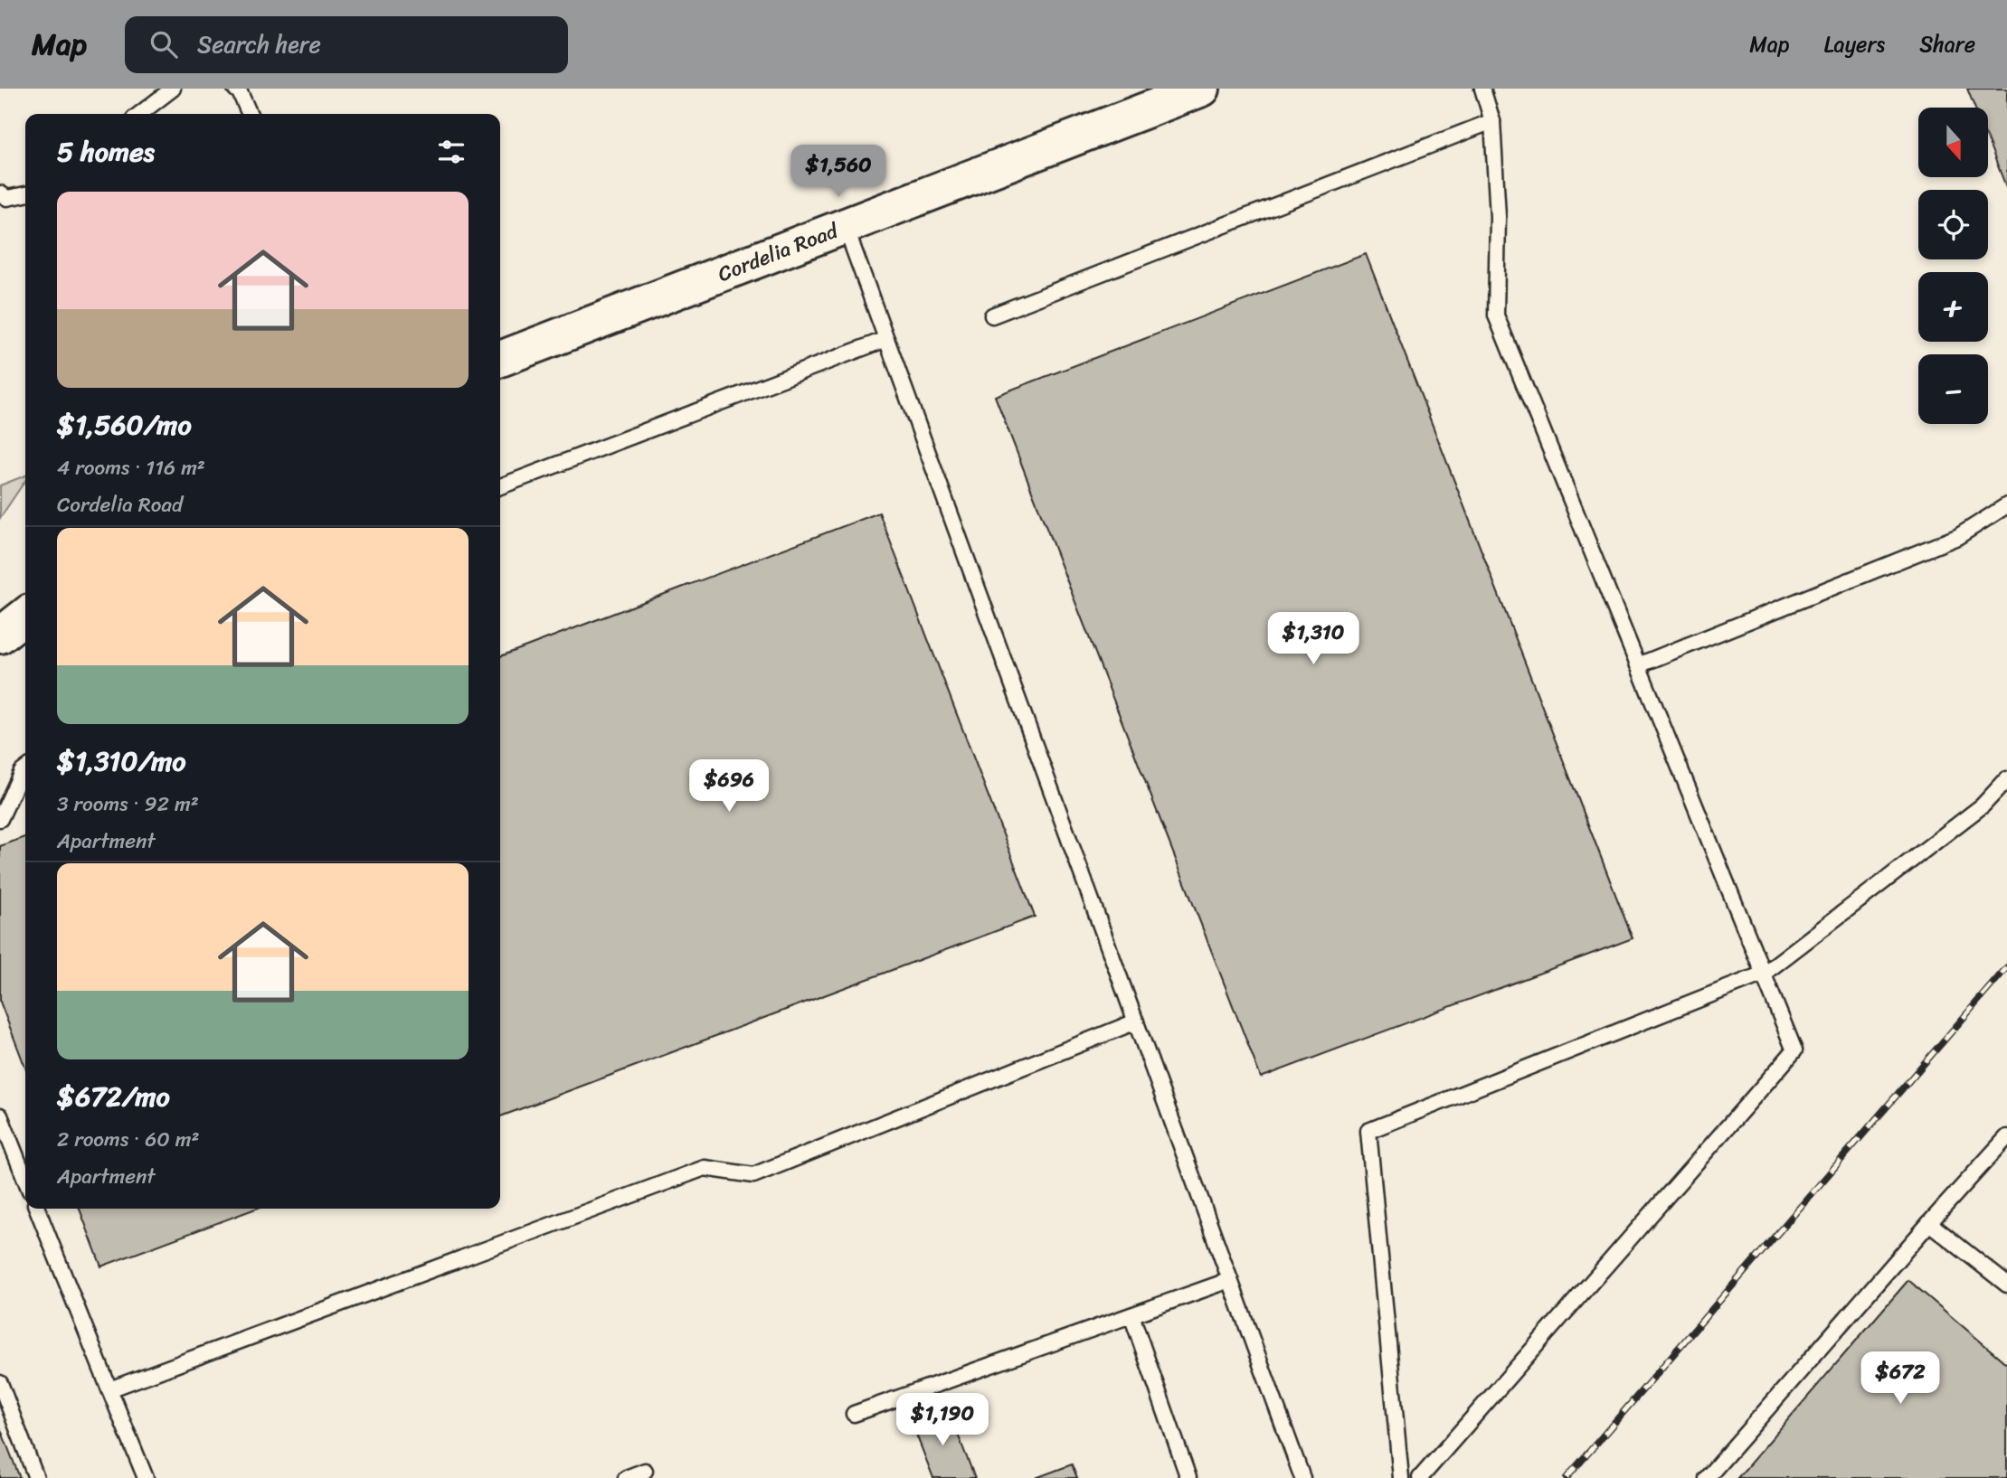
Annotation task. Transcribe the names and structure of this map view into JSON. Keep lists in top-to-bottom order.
{
  "streets": {
    "main road": ["Cordelia Road"]
  },
  "north": "bottom",
  "page": {
    "header": "Map",
    "search": "Search here",
    "nav": ["Map", "Layers", "Share"],
    "map_buttons": ["+", "−"],
    "heading": "5 homes",
    "price": [
      "$1,560",
      "$1,310",
      "$696",
      "$672",
      "$1,190"
    ],
    "list": [
      {
        "name": "$1,560/mo",
        "note": "4 rooms · 116 m² · Cordelia Road"
      },
      {
        "name": "$1,310/mo",
        "note": "3 rooms · 92 m² · Apartment"
      },
      {
        "name": "$672/mo",
        "note": "2 rooms · 60 m² · Apartment"
      }
    ]
  }
}
